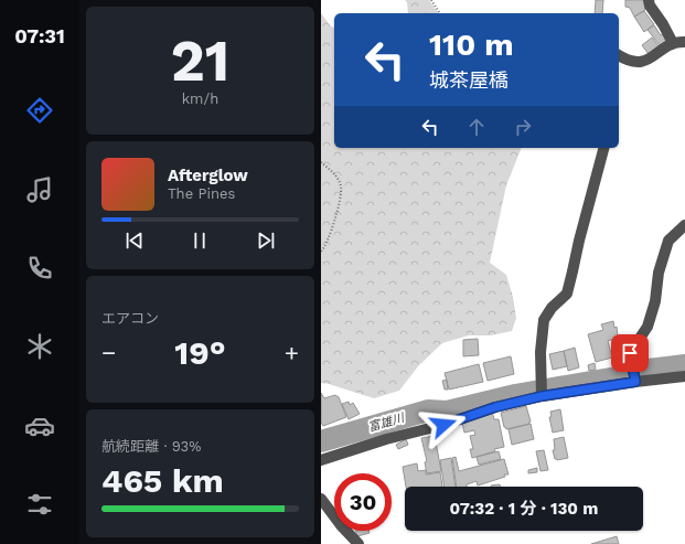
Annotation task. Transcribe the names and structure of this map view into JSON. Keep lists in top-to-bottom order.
{
  "water": ["富雄川"],
  "page": {
    "tabs": "07:31",
    "tile": [
      ["21", "km/h"],
      "エアコン",
      ["航続距離 · 93%", "465 km"]
    ],
    "turn": ["110 m", "城茶屋橋"],
    "song": ["Afterglow", "The Pines"],
    "heat": ["−", "19°", "+"],
    "limit": "30",
    "trip": "07:32 · 1 分 · 130 m"
  }
}
